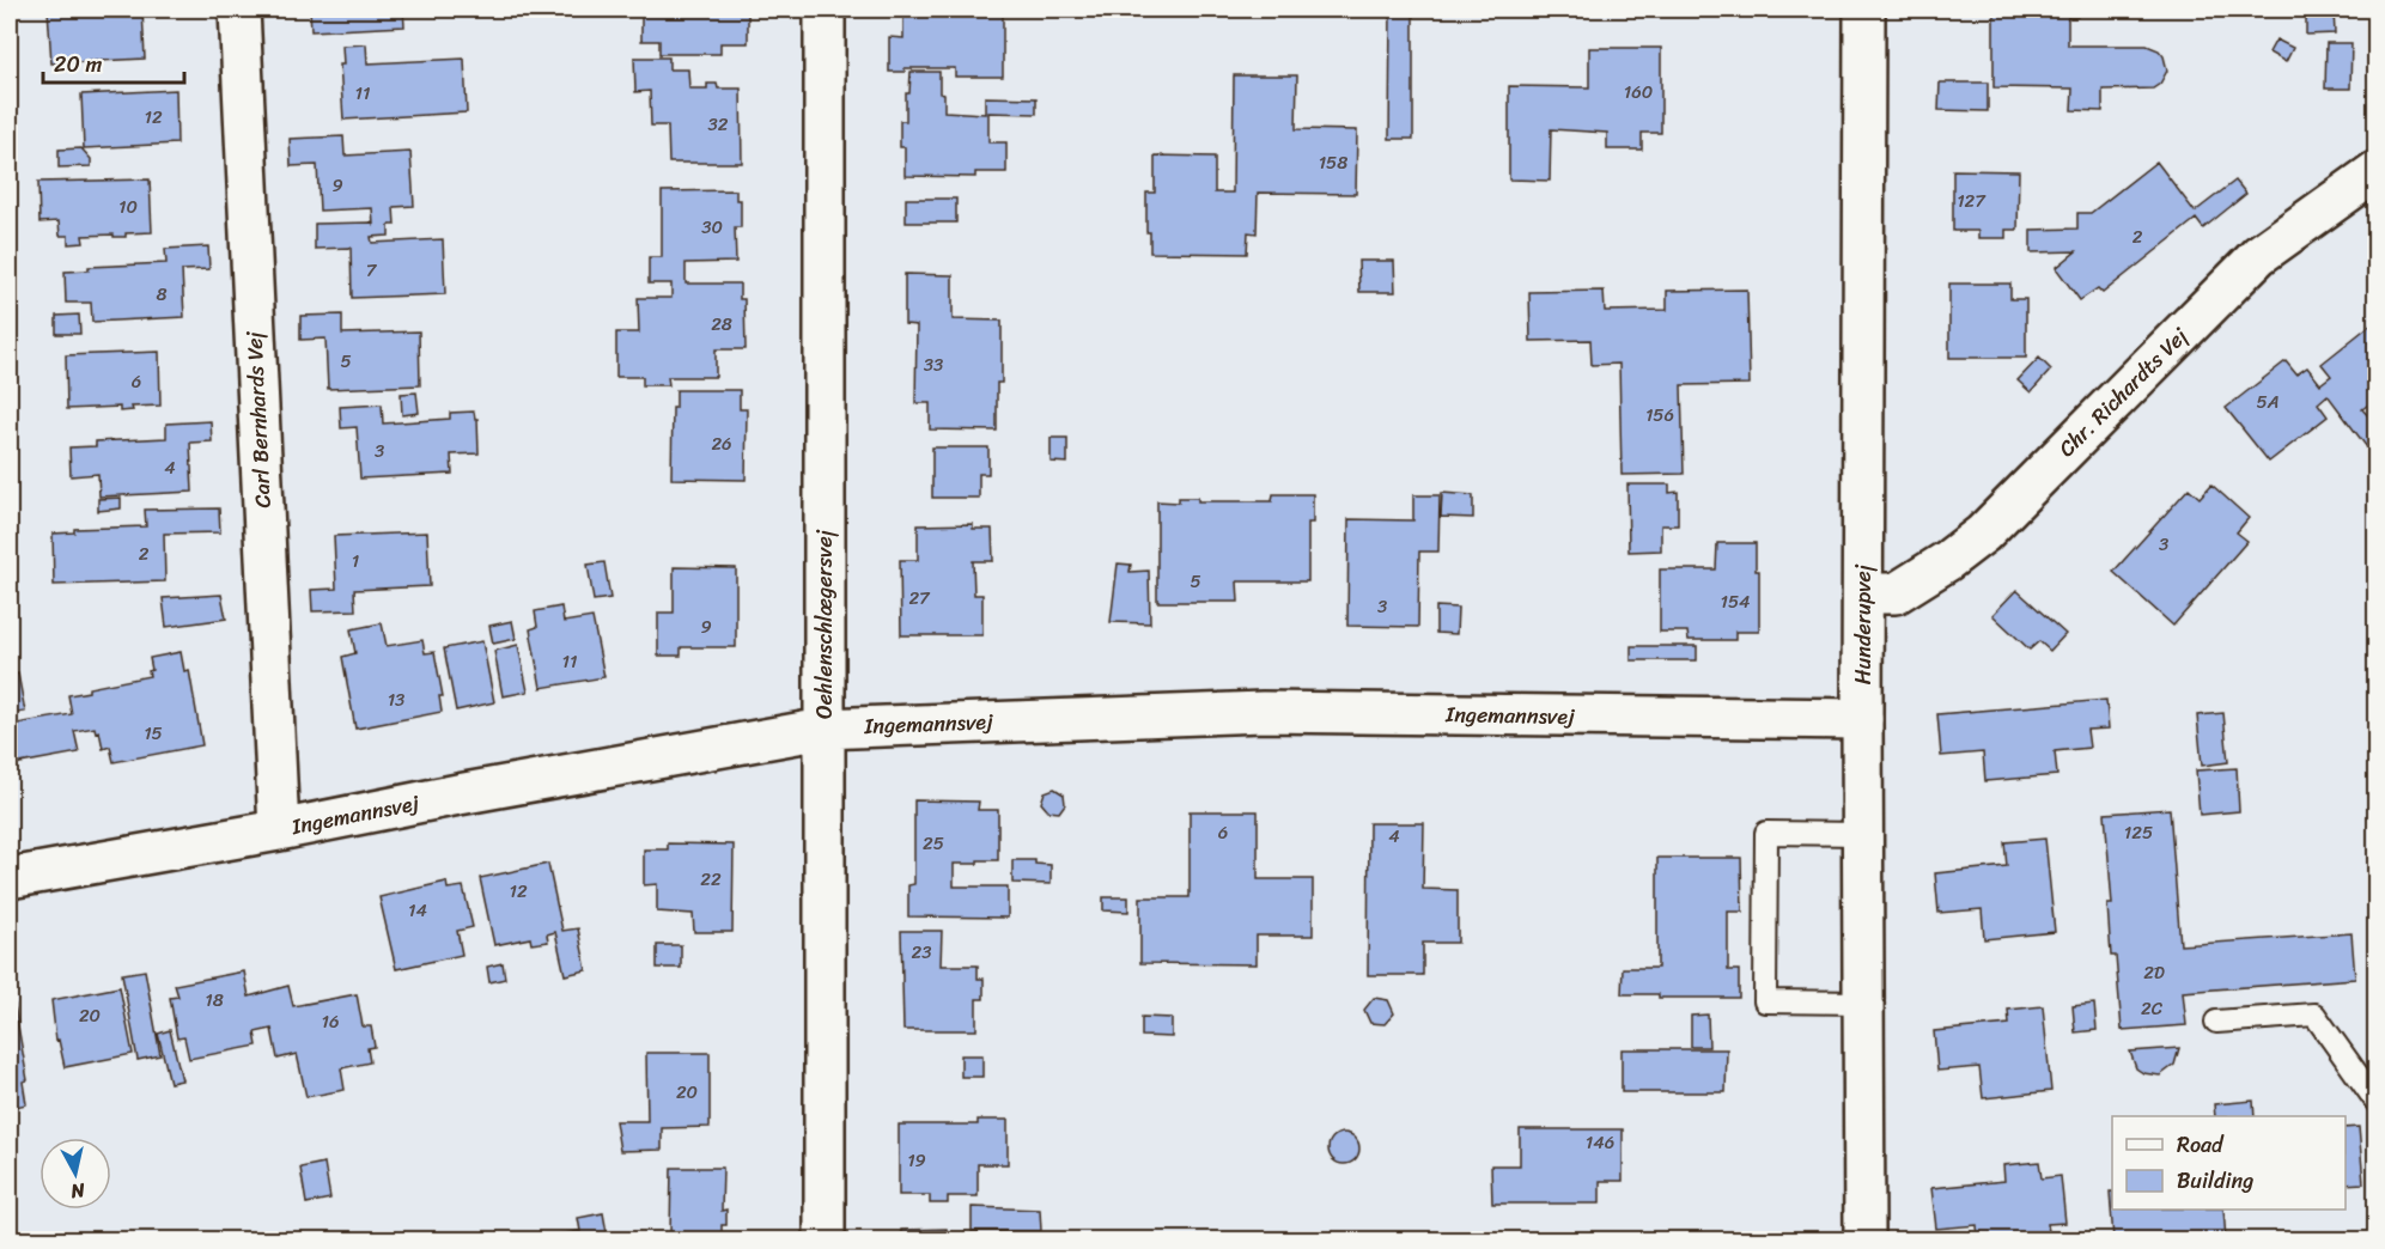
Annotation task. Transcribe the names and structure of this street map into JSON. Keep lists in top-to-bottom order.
{
  "streets": {
    "street": [
      "Chr. Richardts Vej",
      "Carl Bernhards Vej",
      "Oehlenschlægersvej",
      "Hunderupvej",
      "Ingemannsvej"
    ]
  },
  "crossings": [
    ["Chr. Richardts Vej", "Hunderupvej"],
    ["Carl Bernhards Vej", "Ingemannsvej"],
    ["Oehlenschlægersvej", "Ingemannsvej"],
    ["Hunderupvej", "Ingemannsvej"]
  ],
  "house_numbers": [
    "160",
    "11",
    "12",
    "32",
    "158",
    "9",
    "127",
    "10",
    "30",
    "2",
    "7",
    "8",
    "28",
    "5",
    "33",
    "6",
    "5A",
    "156",
    "26",
    "3",
    "4",
    "3",
    "2",
    "1",
    "5",
    "27",
    "154",
    "3",
    "9",
    "11",
    "13",
    "15",
    "6",
    "125",
    "4",
    "25",
    "22",
    "12",
    "14",
    "23",
    "2D",
    "18",
    "2C",
    "20",
    "16",
    "20",
    "146",
    "19"
  ],
  "legend": ["Road", "Building"],
  "scale_bar": "20 m",
  "north": "bottom"
}
